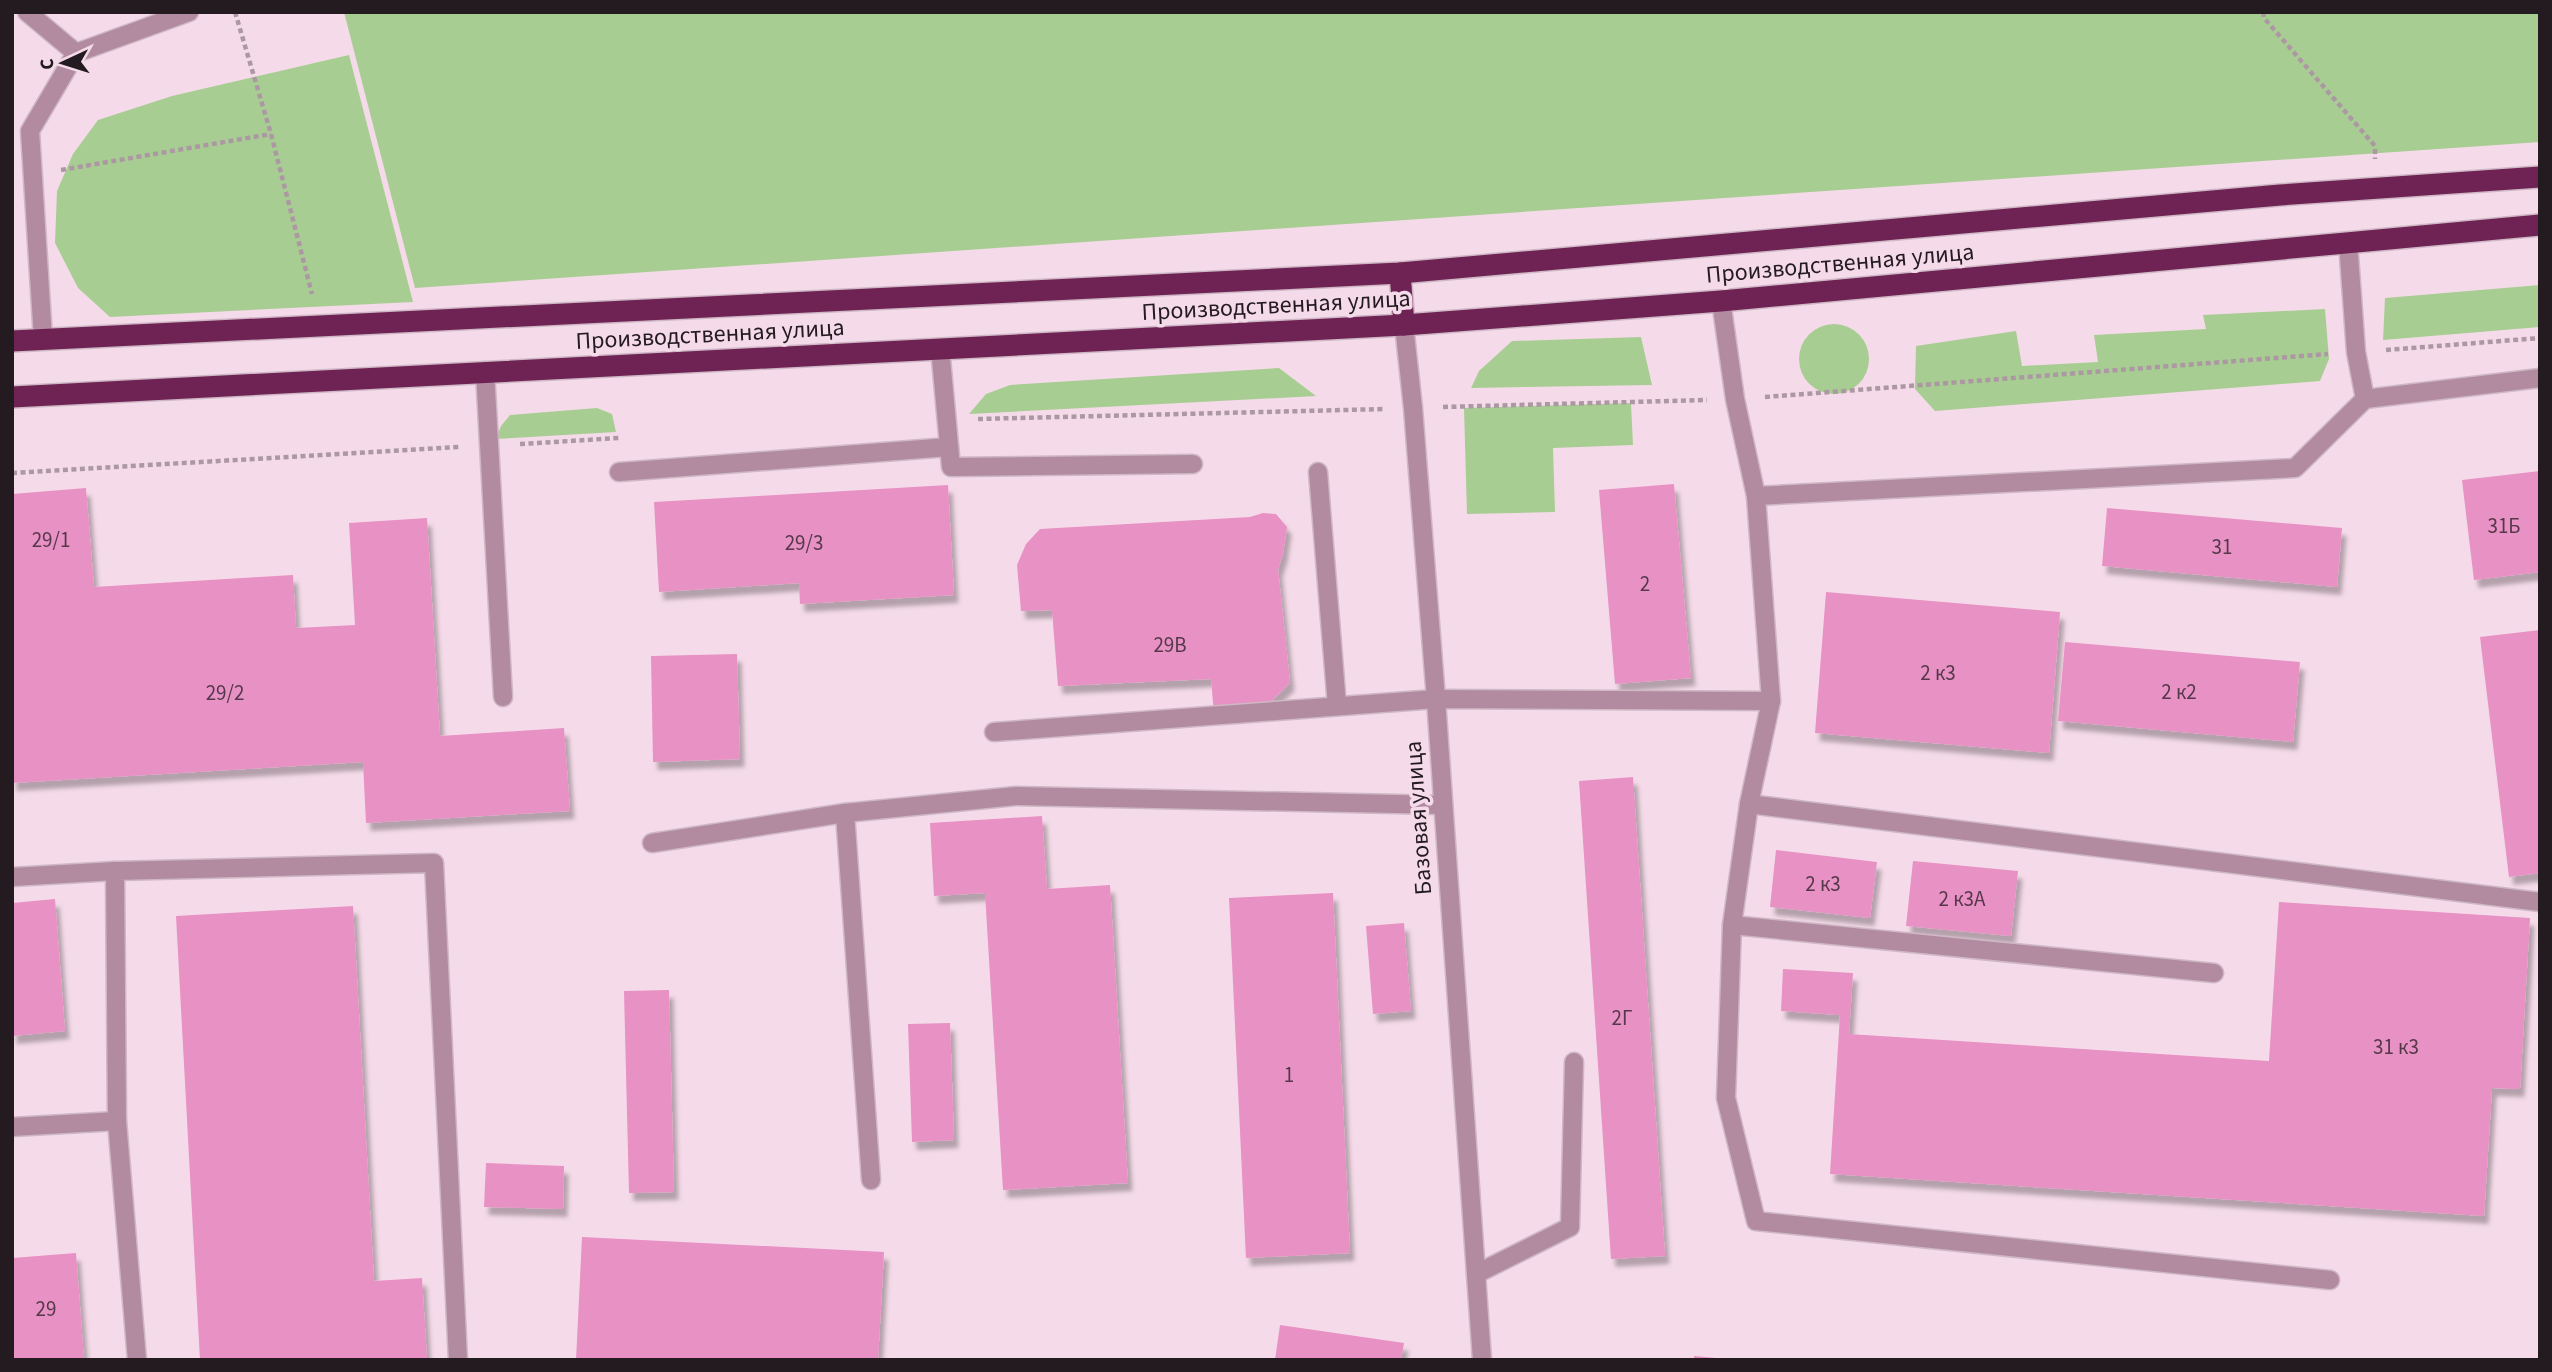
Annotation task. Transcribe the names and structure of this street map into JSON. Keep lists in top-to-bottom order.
{
  "streets": {
    "highway": ["Производственная улица", "Базовая улица"]
  },
  "crossings": [
    ["Производственная улица", "Базовая улица"]
  ],
  "house_numbers": [
    "31Б",
    "29/1",
    "29/3",
    "31",
    "2",
    "29В",
    "2 к3",
    "2 к2",
    "29/2",
    "2 к3",
    "2 к3А",
    "2Г",
    "31 к3",
    "1",
    "29"
  ],
  "north": "left"
}
